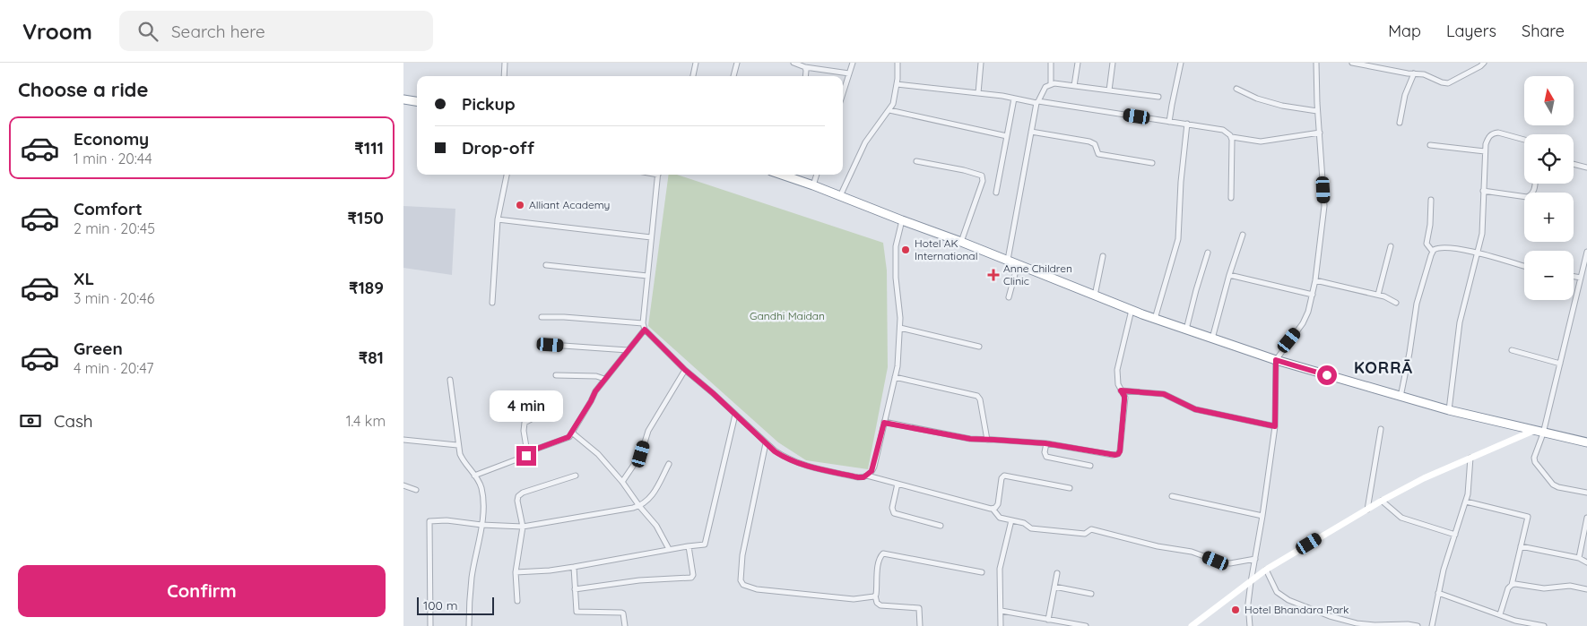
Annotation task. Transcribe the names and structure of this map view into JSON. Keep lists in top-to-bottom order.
{
  "districts": ["KORRĀ"],
  "parks": ["Gandhi Maidan"],
  "places": {
    "other": ["Alliant Academy", "Hotel AK International", "Hotel Bhandara Park"],
    "health": ["Anne Children Clinic"]
  },
  "scale_bar": "100 m",
  "north": "top",
  "page": {
    "header": "Vroom",
    "search": "Search here",
    "nav": ["Map", "Layers", "Share"],
    "heading": "Choose a ride",
    "map_buttons": ["+", "−"],
    "banner": ["Pickup", "Drop-off"],
    "list": [
      {
        "name": "Economy",
        "note": "1 min · 20:44",
        "value": "₹111"
      },
      {
        "name": "Comfort",
        "note": "2 min · 20:45",
        "value": "₹150"
      },
      {
        "name": "XL",
        "note": "3 min · 20:46",
        "value": "₹189"
      },
      {
        "name": "Green",
        "note": "4 min · 20:47",
        "value": "₹81"
      }
    ],
    "bubble": "4 min",
    "pay": ["Cash", "1.4 km"],
    "buttons": "Confirm",
    "scale": "100 m"
  }
}
